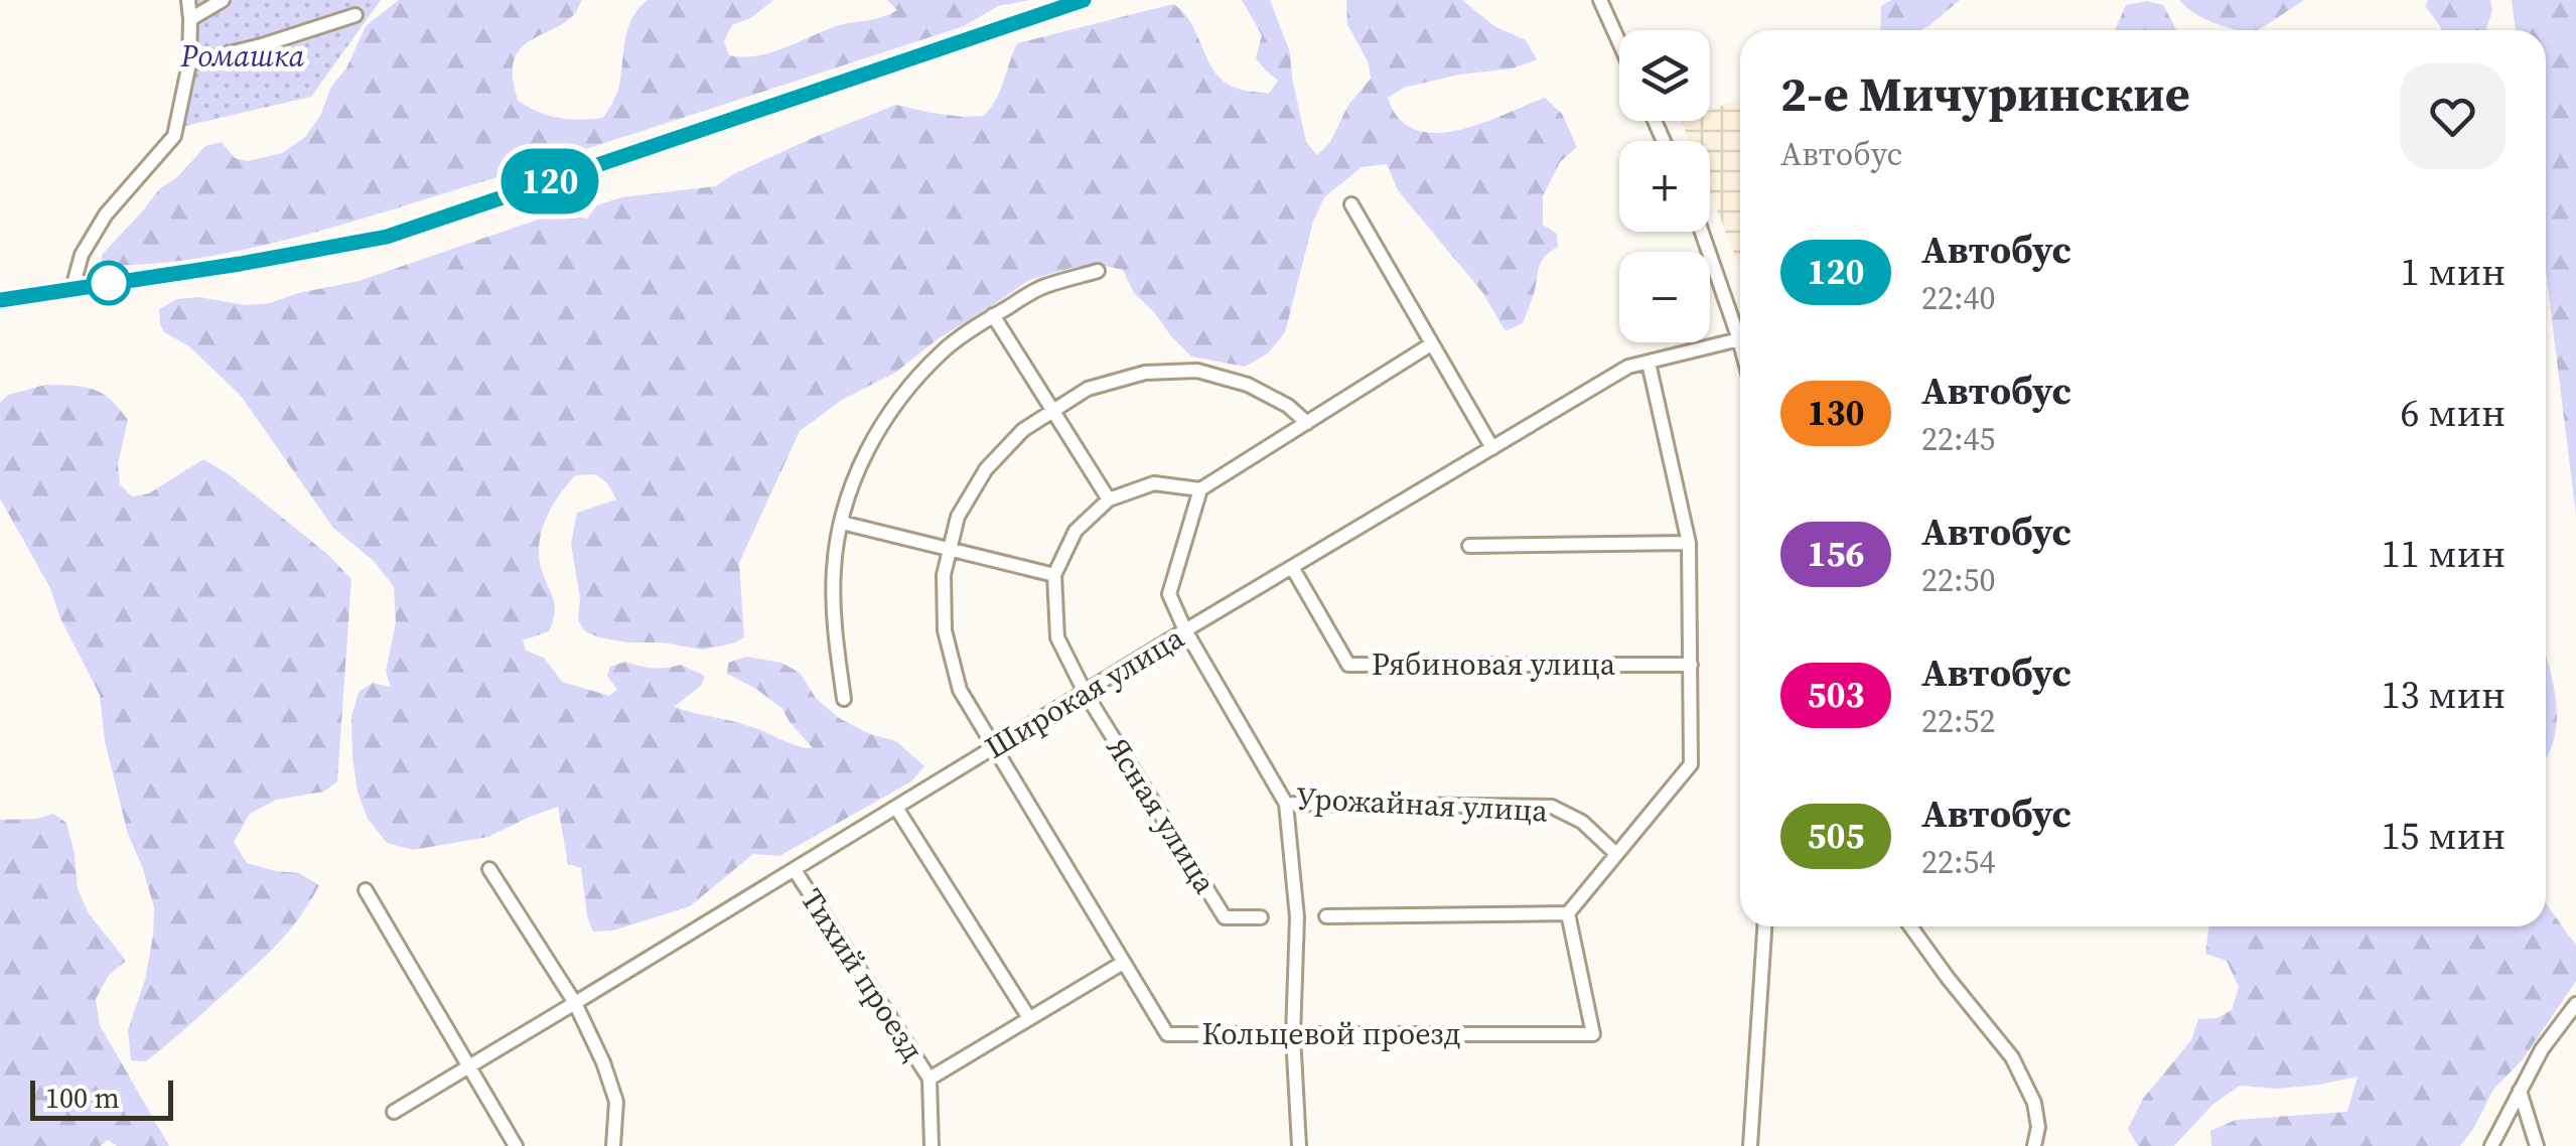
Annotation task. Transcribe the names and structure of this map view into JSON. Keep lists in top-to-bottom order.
{
  "streets": {
    "street": [
      "Рябиновая улица",
      "Широкая улица",
      "Урожайная улица",
      "Ясная улица",
      "Тихий проезд",
      "Кольцевой проезд"
    ]
  },
  "crossings": [
    ["Рябиновая улица", "Широкая улица"],
    ["Широкая улица", "Урожайная улица"],
    ["Широкая улица", "Ясная улица"],
    ["Широкая улица", "Тихий проезд"],
    ["Широкая улица", "Кольцевой проезд"],
    ["Урожайная улица", "Ясная улица"]
  ],
  "parks": ["Ромашка"],
  "lines": ["bus line 120"],
  "scale_bar": "100 m",
  "page": {
    "on_map": "120",
    "map_buttons": ["+", "−"],
    "heading": ["2-е Мичуринские", "Автобус"],
    "list": [
      {
        "mark": "120",
        "name": "Автобус",
        "note": "22:40",
        "value": "1 мин"
      },
      {
        "mark": "130",
        "name": "Автобус",
        "note": "22:45",
        "value": "6 мин"
      },
      {
        "mark": "156",
        "name": "Автобус",
        "note": "22:50",
        "value": "11 мин"
      },
      {
        "mark": "503",
        "name": "Автобус",
        "note": "22:52",
        "value": "13 мин"
      },
      {
        "mark": "505",
        "name": "Автобус",
        "note": "22:54",
        "value": "15 мин"
      }
    ],
    "scale": "100 m"
  }
}
